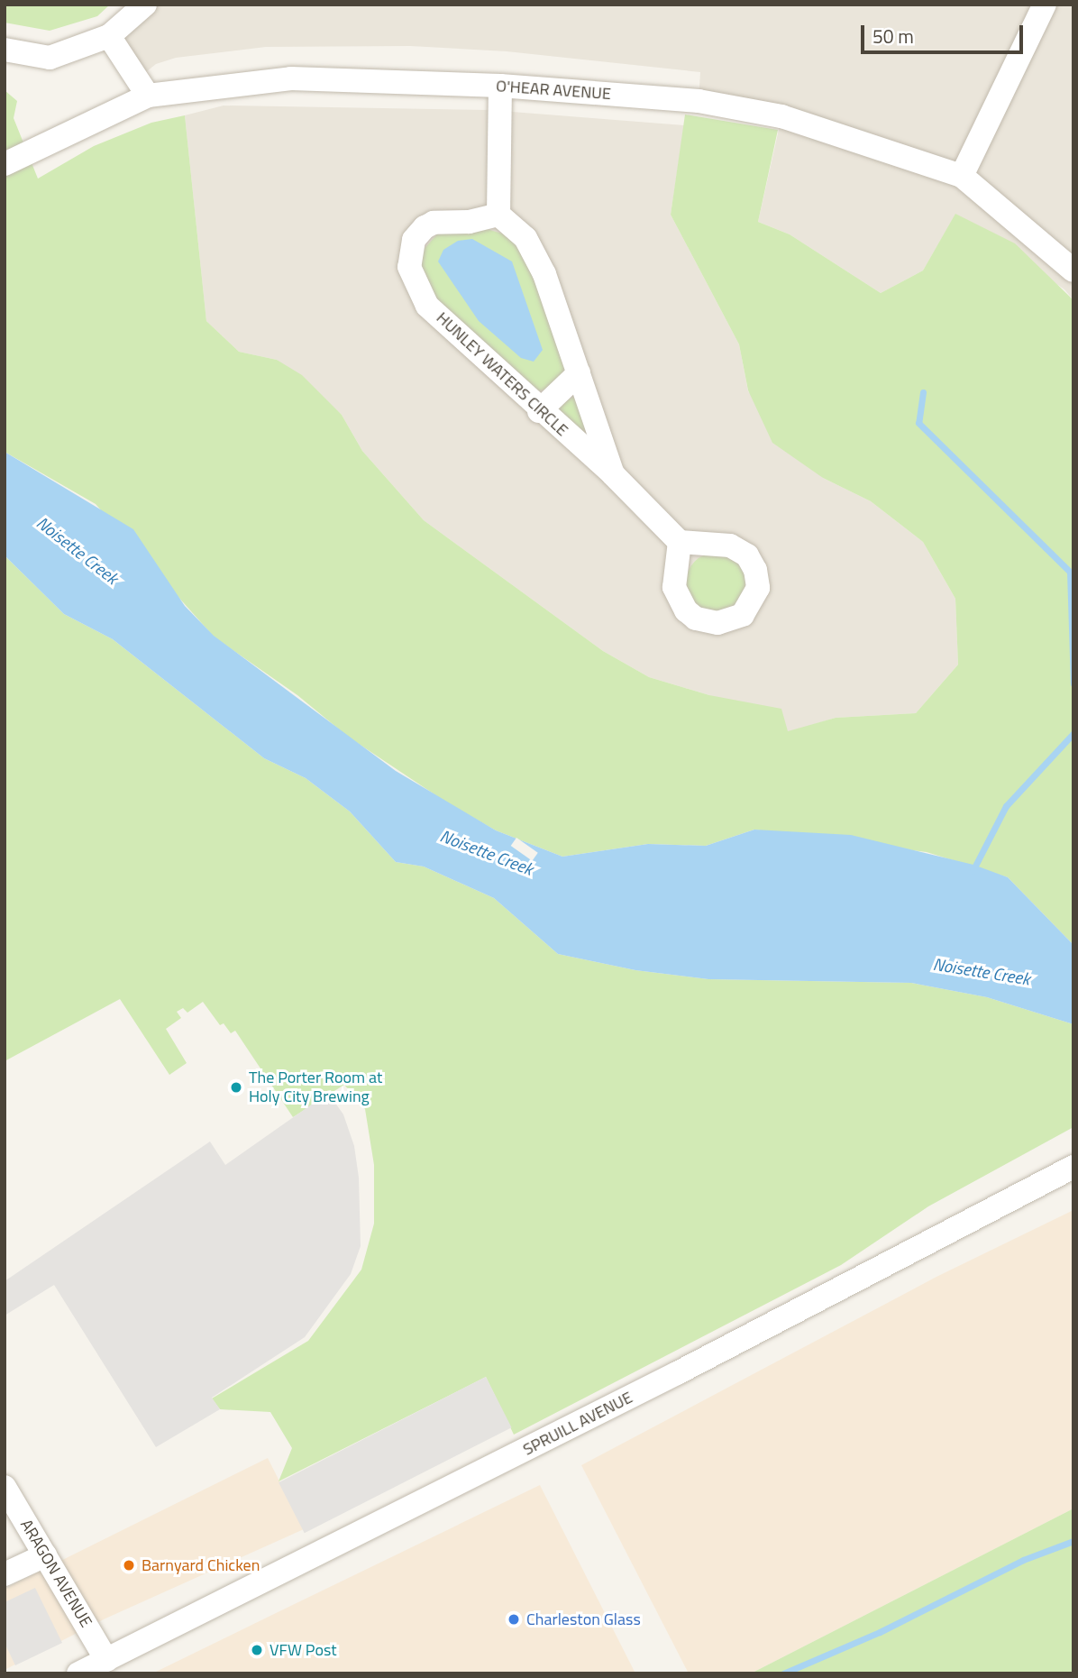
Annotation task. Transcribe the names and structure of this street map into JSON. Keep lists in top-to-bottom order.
{
  "streets": {
    "street": [
      "O'HEAR AVENUE",
      "HUNLEY WATERS CIRCLE",
      "SPRUILL AVENUE",
      "ARAGON AVENUE"
    ]
  },
  "crossings": [
    ["SPRUILL AVENUE", "ARAGON AVENUE"]
  ],
  "water": ["Noisette Creek"],
  "places": [
    "The Porter Room at Holy City Brewing",
    "Barnyard Chicken",
    "Charleston Glass",
    "VFW Post"
  ],
  "scale_bar": "50 m"
}
